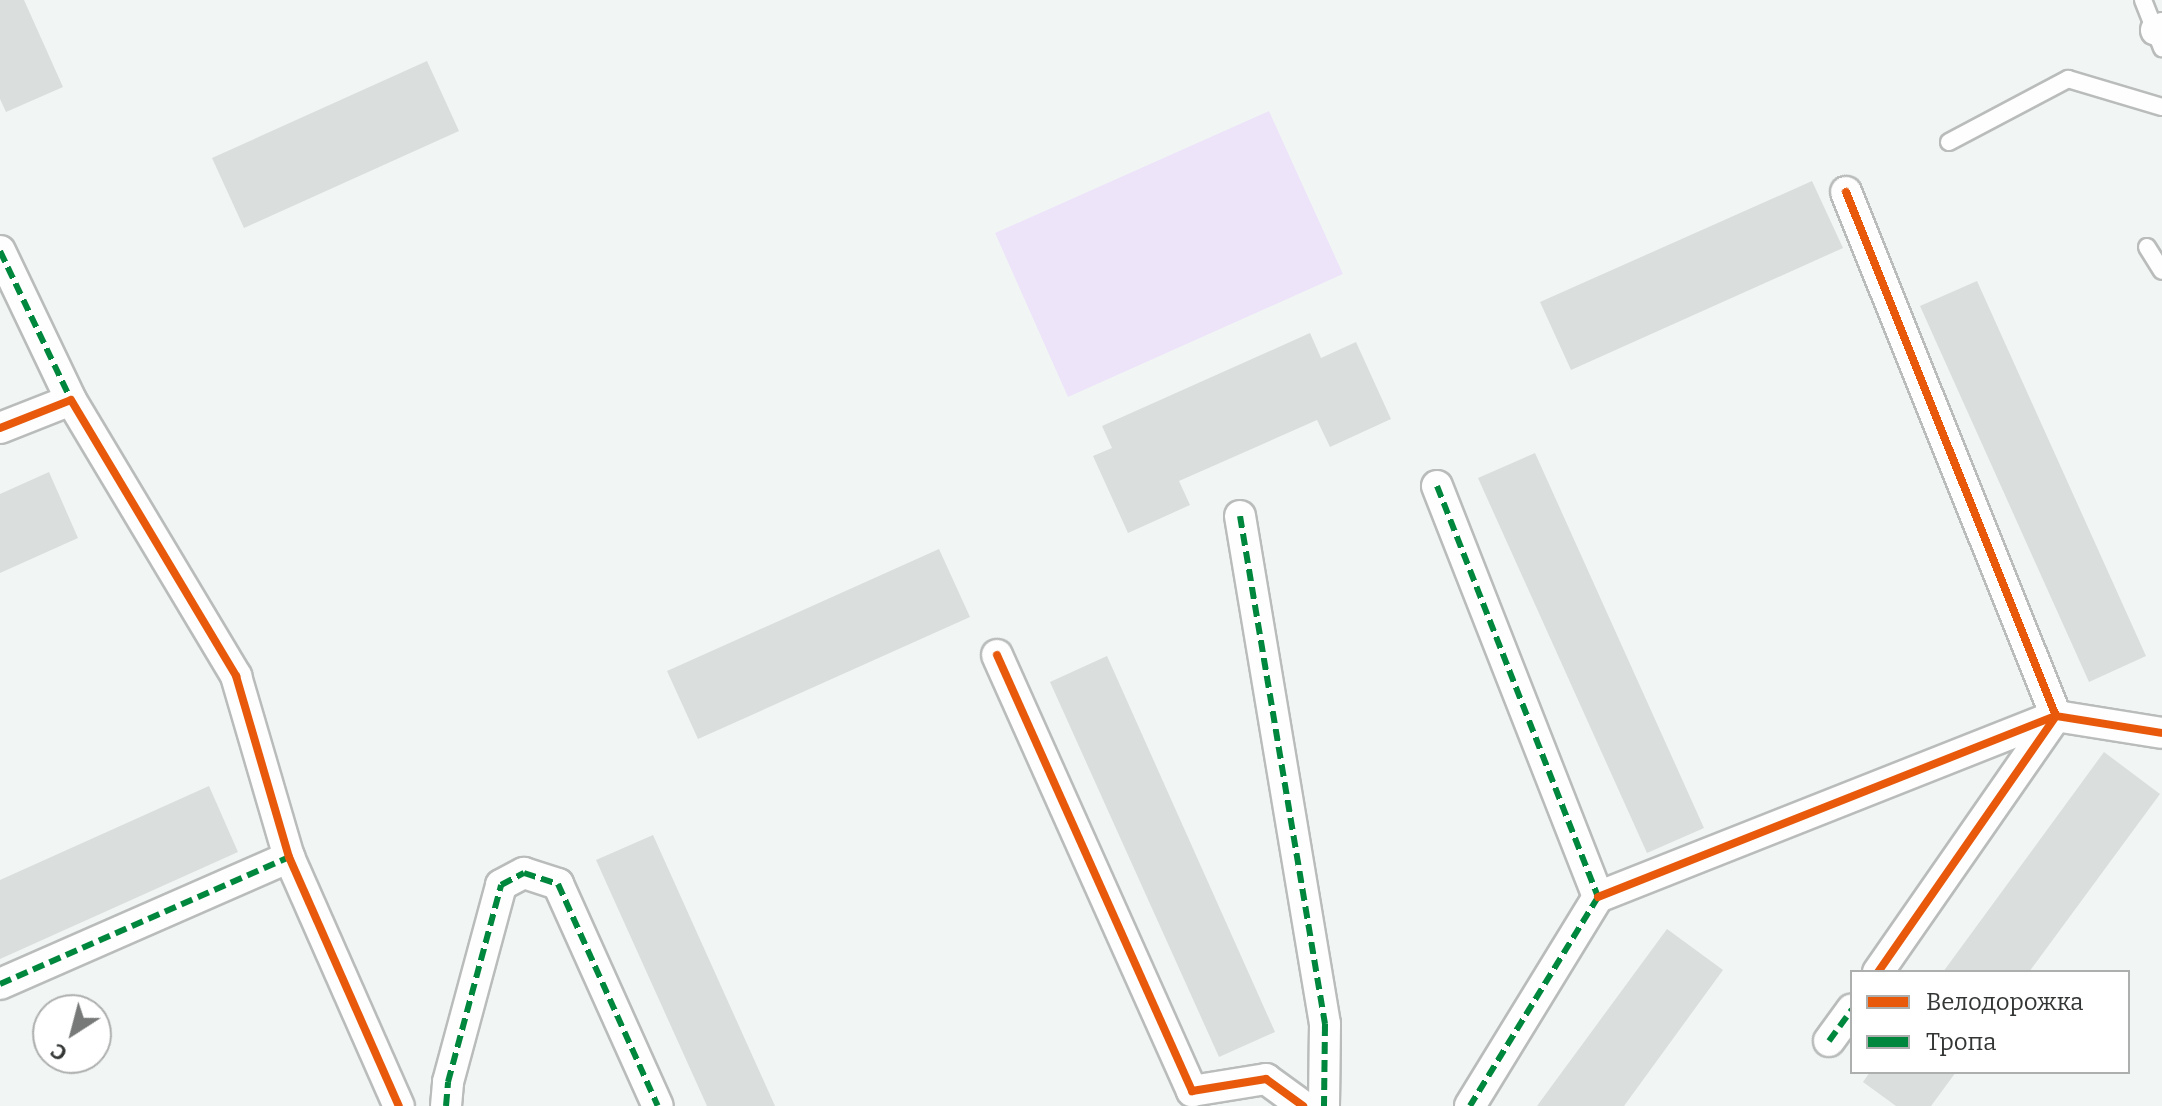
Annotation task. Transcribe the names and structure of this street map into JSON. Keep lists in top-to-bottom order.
{
  "legend": ["Велодорожка", "Тропа"],
  "north": "bottom left"
}
